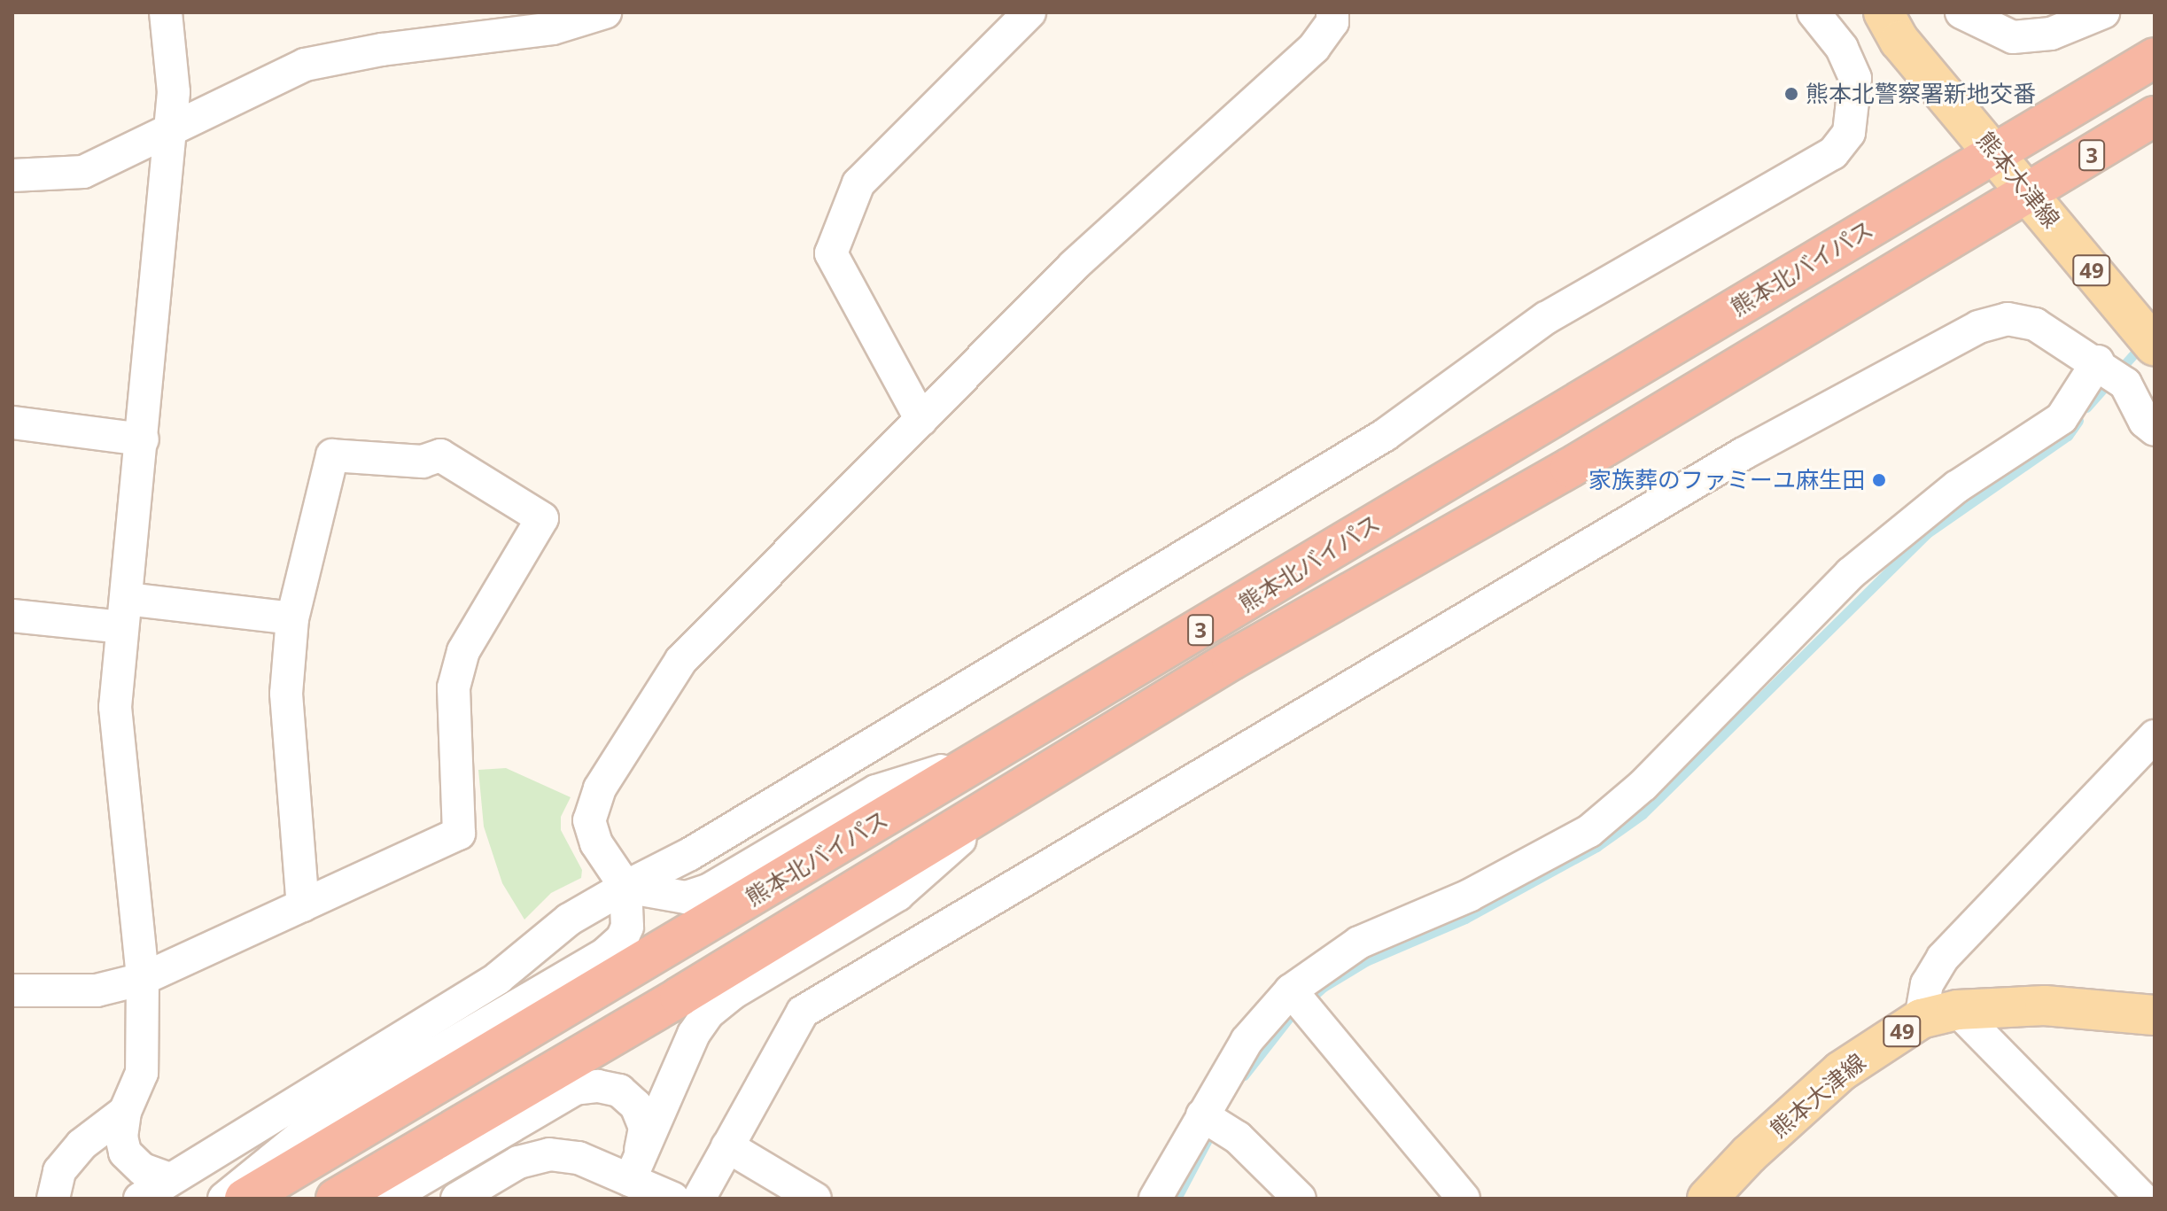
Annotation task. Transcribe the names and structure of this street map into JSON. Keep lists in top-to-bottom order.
{
  "streets": {
    "highway": ["3", "熊本北バイパス"],
    "main road": ["熊本大津線", "49"]
  },
  "crossings": [
    ["熊本大津線", "熊本北バイパス"]
  ],
  "places": ["熊本北警察署新地交番", "家族葬のファミーユ麻生田"]
}
